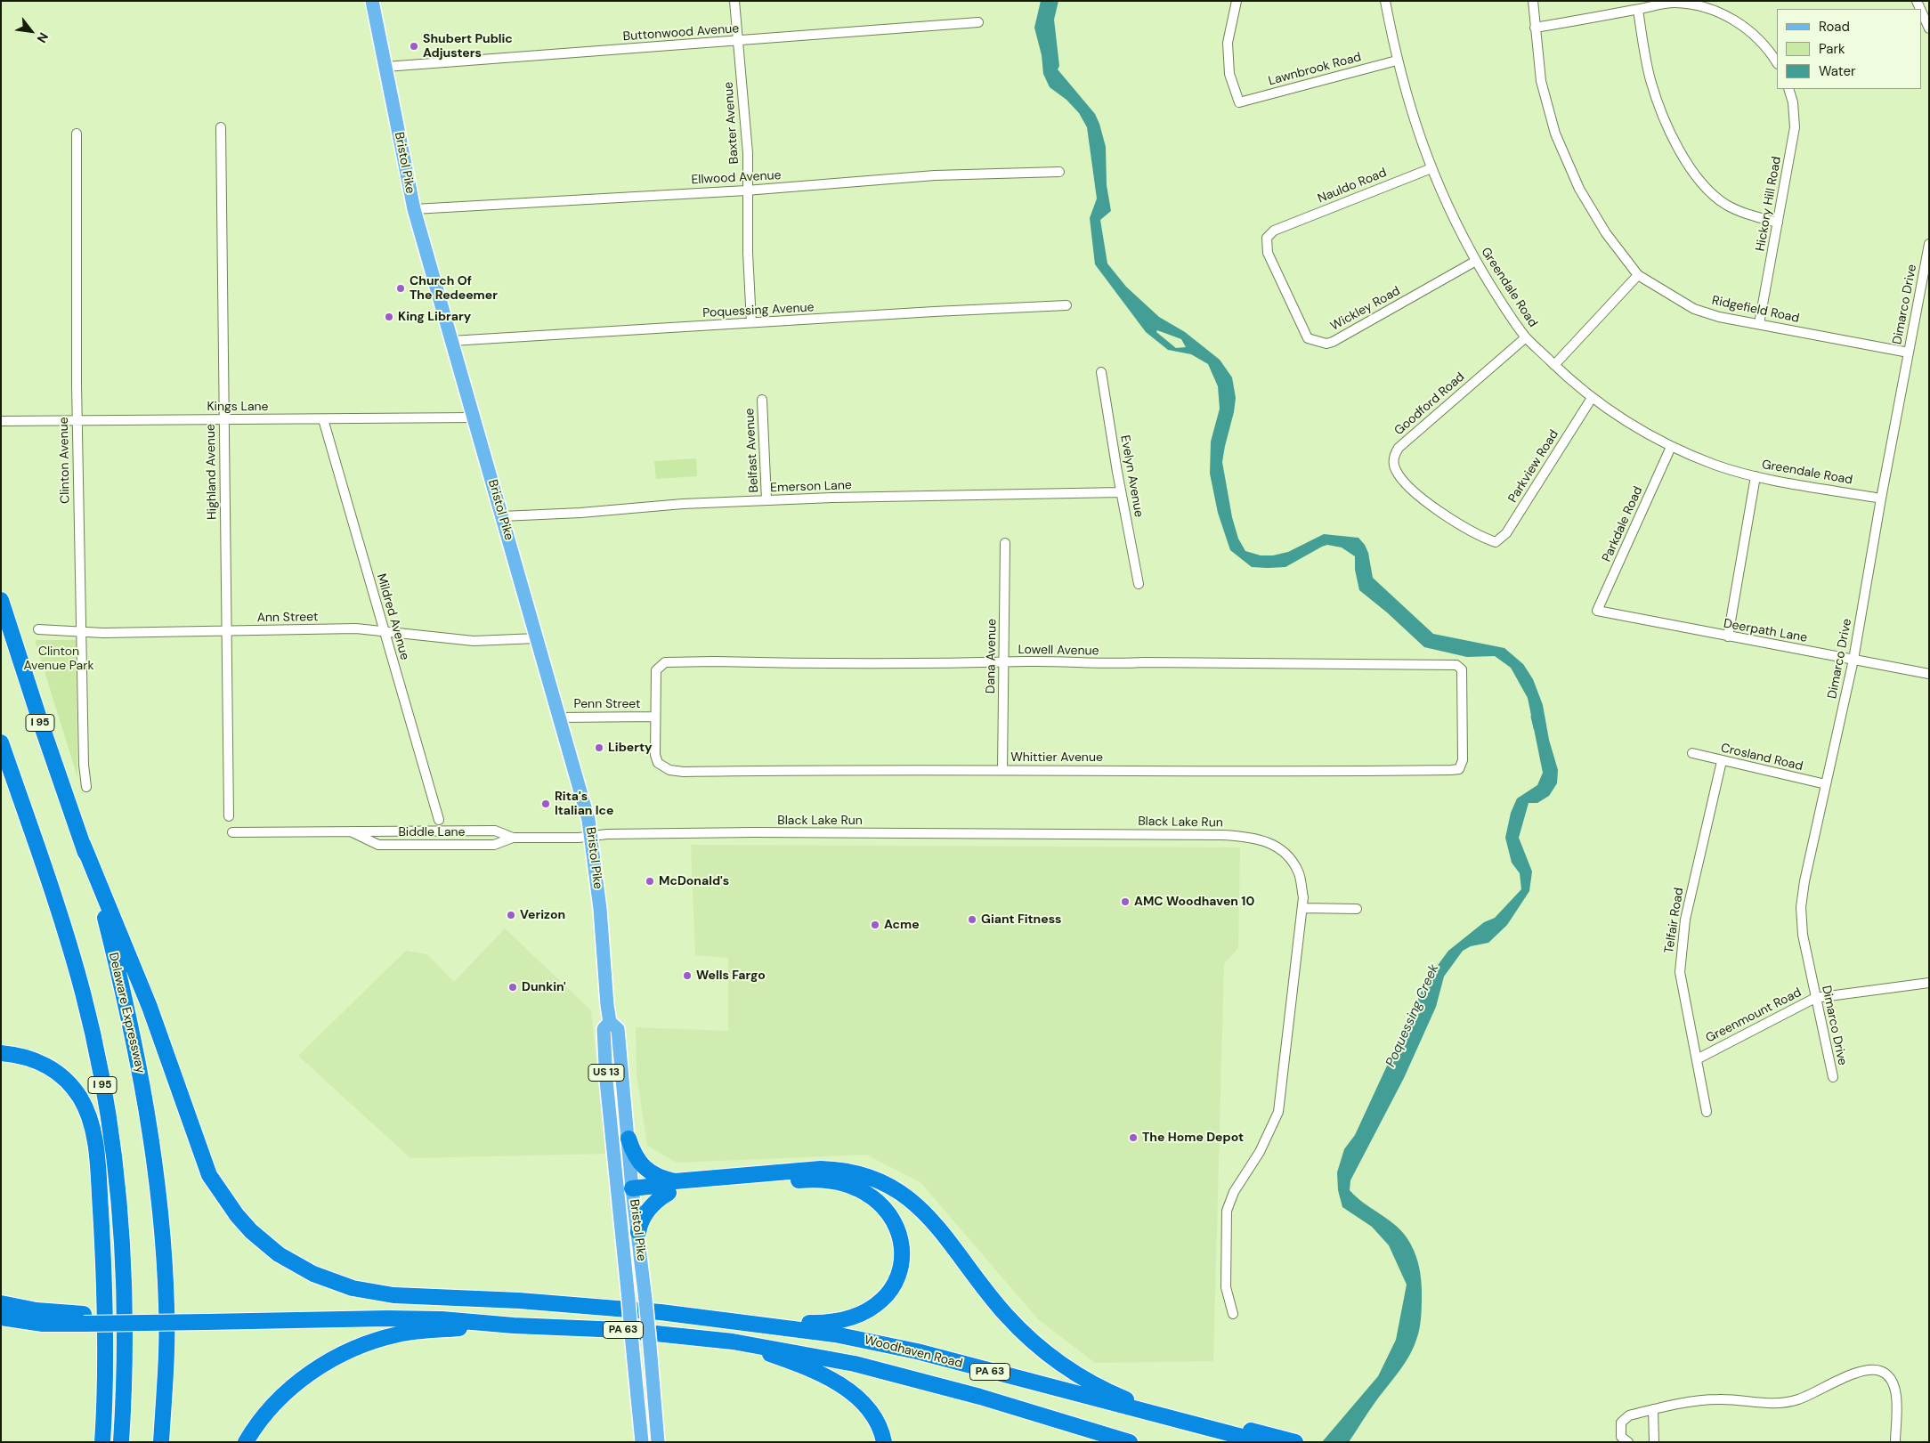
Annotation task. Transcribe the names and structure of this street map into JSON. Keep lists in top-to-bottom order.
{
  "streets": {
    "highway": [
      "I 95",
      "Delaware Expressway",
      "PA 63",
      "Woodhaven Road"
    ],
    "main road": ["Bristol Pike", "US 13"],
    "street": [
      "Buttonwood Avenue",
      "Lawnbrook Road",
      "Baxter Avenue",
      "Ellwood Avenue",
      "Nauldo Road",
      "Hickory Hill Road",
      "Greendale Road",
      "Dimarco Drive",
      "Wickley Road",
      "Ridgefield Road",
      "Poquessing Avenue",
      "Goodford Road",
      "Kings Lane",
      "Belfast Avenue",
      "Clinton Avenue",
      "Parkview Road",
      "Highland Avenue",
      "Evelyn Avenue",
      "Emerson Lane",
      "Parkdale Road",
      "Mildred Avenue",
      "Ann Street",
      "Deerpath Lane",
      "Lowell Avenue",
      "Dana Avenue",
      "Penn Street",
      "Whittier Avenue",
      "Crosland Road",
      "Black Lake Run",
      "Biddle Lane",
      "Telfair Road",
      "Greenmount Road"
    ]
  },
  "crossings": [
    ["Buttonwood Avenue", "Baxter Avenue"],
    ["Buttonwood Avenue", "Bristol Pike"],
    ["Lawnbrook Road", "Greendale Road"],
    ["Baxter Avenue", "Ellwood Avenue"],
    ["Baxter Avenue", "Poquessing Avenue"],
    ["Bristol Pike", "Ellwood Avenue"],
    ["Bristol Pike", "Poquessing Avenue"],
    ["Bristol Pike", "Kings Lane"],
    ["Bristol Pike", "Emerson Lane"],
    ["Bristol Pike", "Ann Street"],
    ["Bristol Pike", "Penn Street"],
    ["Bristol Pike", "Black Lake Run"],
    ["Bristol Pike", "Biddle Lane"],
    ["Nauldo Road", "Greendale Road"],
    ["Nauldo Road", "Wickley Road"],
    ["Hickory Hill Road", "Ridgefield Road"],
    ["Greendale Road", "Dimarco Drive"],
    ["Greendale Road", "Wickley Road"],
    ["Greendale Road", "Goodford Road"],
    ["Greendale Road", "Parkview Road"],
    ["Greendale Road", "Parkdale Road"],
    ["Dimarco Drive", "Ridgefield Road"],
    ["Dimarco Drive", "Deerpath Lane"],
    ["Dimarco Drive", "Crosland Road"],
    ["Dimarco Drive", "Greenmount Road"],
    ["Goodford Road", "Parkview Road"],
    ["Kings Lane", "Clinton Avenue"],
    ["Kings Lane", "Highland Avenue"],
    ["Kings Lane", "Mildred Avenue"],
    ["Belfast Avenue", "Emerson Lane"],
    ["Clinton Avenue", "Ann Street"],
    ["Highland Avenue", "Ann Street"],
    ["Evelyn Avenue", "Emerson Lane"],
    ["Parkdale Road", "Deerpath Lane"],
    ["Mildred Avenue", "Ann Street"],
    ["Lowell Avenue", "Dana Avenue"],
    ["Lowell Avenue", "Penn Street"],
    ["Lowell Avenue", "Whittier Avenue"],
    ["Dana Avenue", "Whittier Avenue"],
    ["Penn Street", "Whittier Avenue"],
    ["Crosland Road", "Telfair Road"],
    ["Black Lake Run", "Biddle Lane"],
    ["Telfair Road", "Greenmount Road"]
  ],
  "water": ["Poquessing Creek"],
  "parks": ["Clinton Avenue Park"],
  "places": [
    "Shubert Public Adjusters",
    "Church Of The Redeemer",
    "King Library",
    "Liberty",
    "Rita's Italian Ice",
    "McDonald's",
    "AMC Woodhaven 10",
    "Verizon",
    "Giant Fitness",
    "Acme",
    "Wells Fargo",
    "Dunkin'",
    "The Home Depot"
  ],
  "legend": ["Road", "Park", "Water"],
  "north": "bottom right"
}
